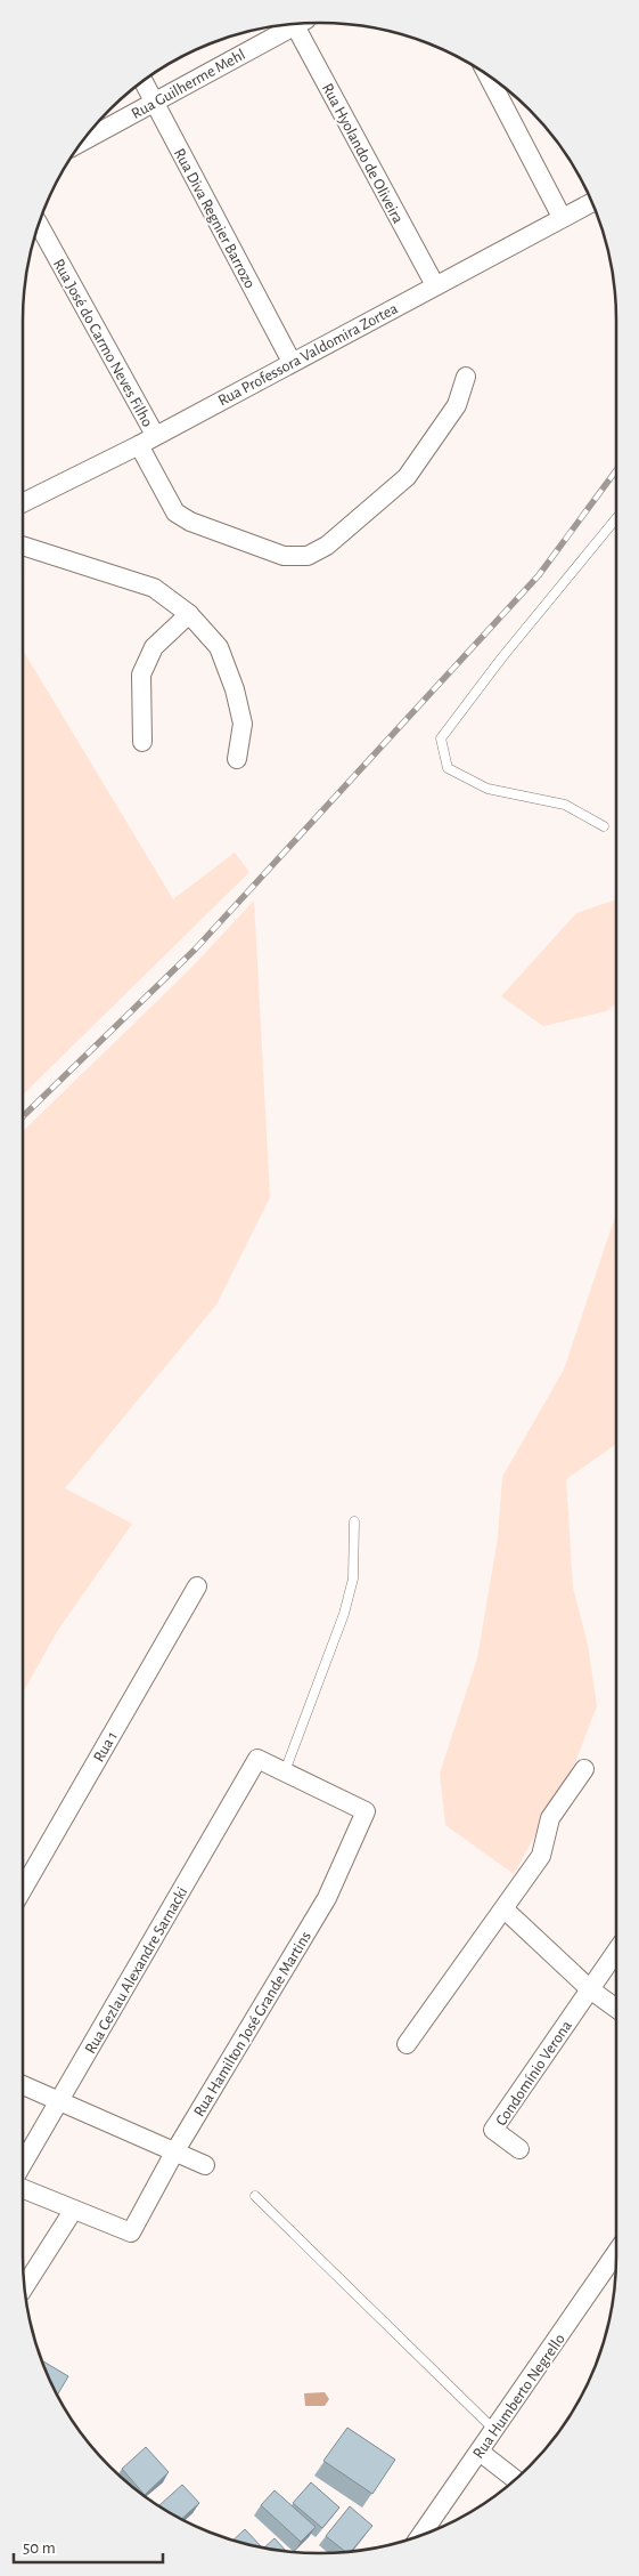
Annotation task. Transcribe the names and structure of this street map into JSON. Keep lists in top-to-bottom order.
{
  "streets": {
    "street": [
      "Rua Guilherme Mehl",
      "Rua Hyolando de Oliveira",
      "Rua Diva Regnier Barrozo",
      "Rua José do Carmo Neves Filho",
      "Rua Professora Valdomira Zortea",
      "Rua 1",
      "Rua Cezlau Alexandre Sarnacki",
      "Rua Hamilton José Grande Martins",
      "Condomínio Verona",
      "Rua Humberto Negrello"
    ]
  },
  "crossings": [
    ["Rua Guilherme Mehl", "Rua Diva Regnier Barrozo"],
    ["Rua Hyolando de Oliveira", "Rua Professora Valdomira Zortea"],
    ["Rua Diva Regnier Barrozo", "Rua Professora Valdomira Zortea"],
    ["Rua José do Carmo Neves Filho", "Rua Professora Valdomira Zortea"],
    ["Rua Cezlau Alexandre Sarnacki", "Rua Hamilton José Grande Martins"]
  ],
  "scale_bar": "50 m"
}
